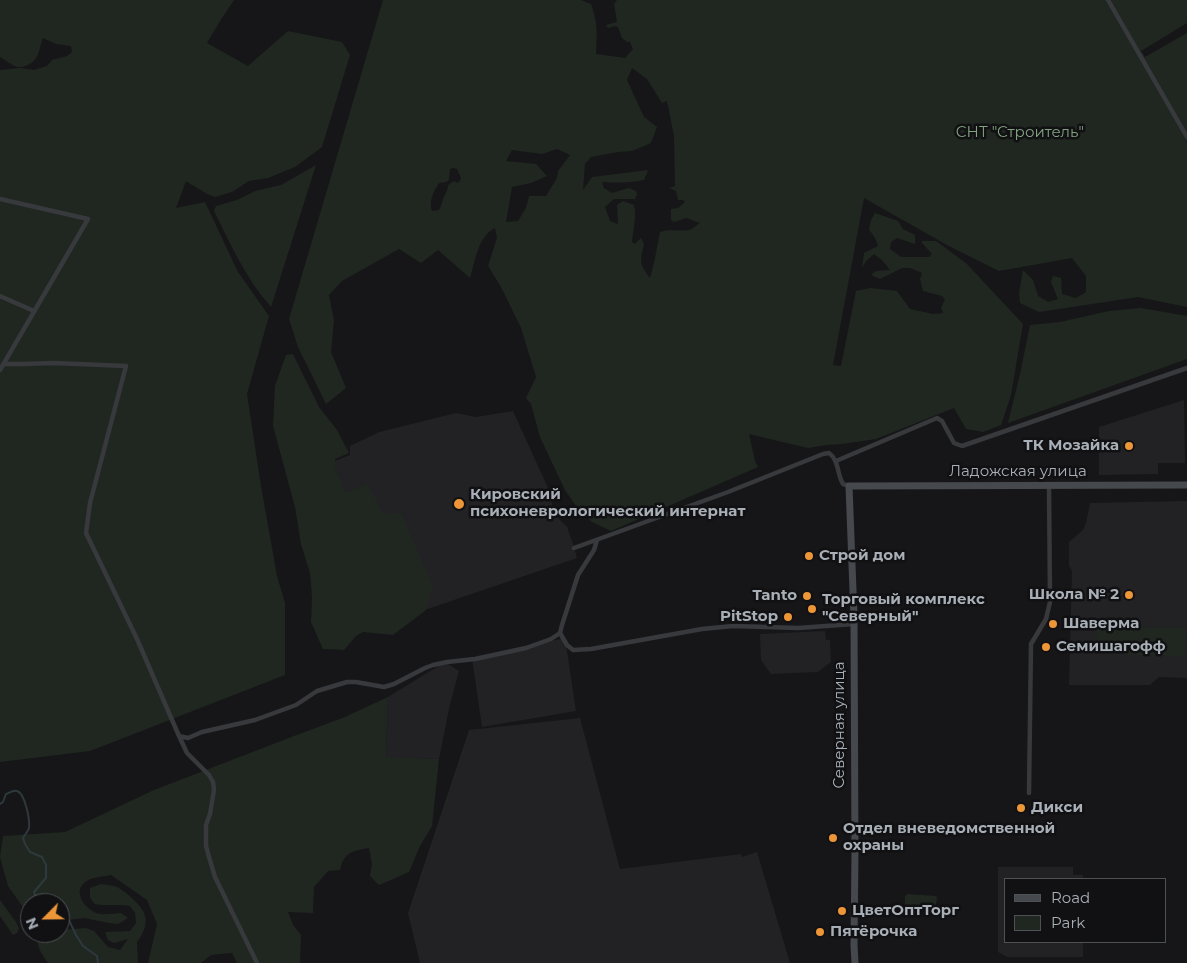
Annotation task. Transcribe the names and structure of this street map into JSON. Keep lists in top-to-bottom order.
{
  "streets": {
    "street": ["Ладожская улица", "Северная улица"]
  },
  "crossings": [
    ["Ладожская улица", "Северная улица"]
  ],
  "parks": ["СНТ \"Строитель\""],
  "places": [
    "ТК Мозайка",
    "Кировский психоневрологический интернат",
    "Строй дом",
    "Школа № 2",
    "Tanto",
    "Торговый комплекс \"Северный\"",
    "PitStop",
    "Шаверма",
    "Семишагофф",
    "Дикси",
    "Отдел вневедомственной охраны",
    "ЦветОптТорг",
    "Пятёрочка"
  ],
  "legend": ["Road", "Park"],
  "north": "bottom left"
}
